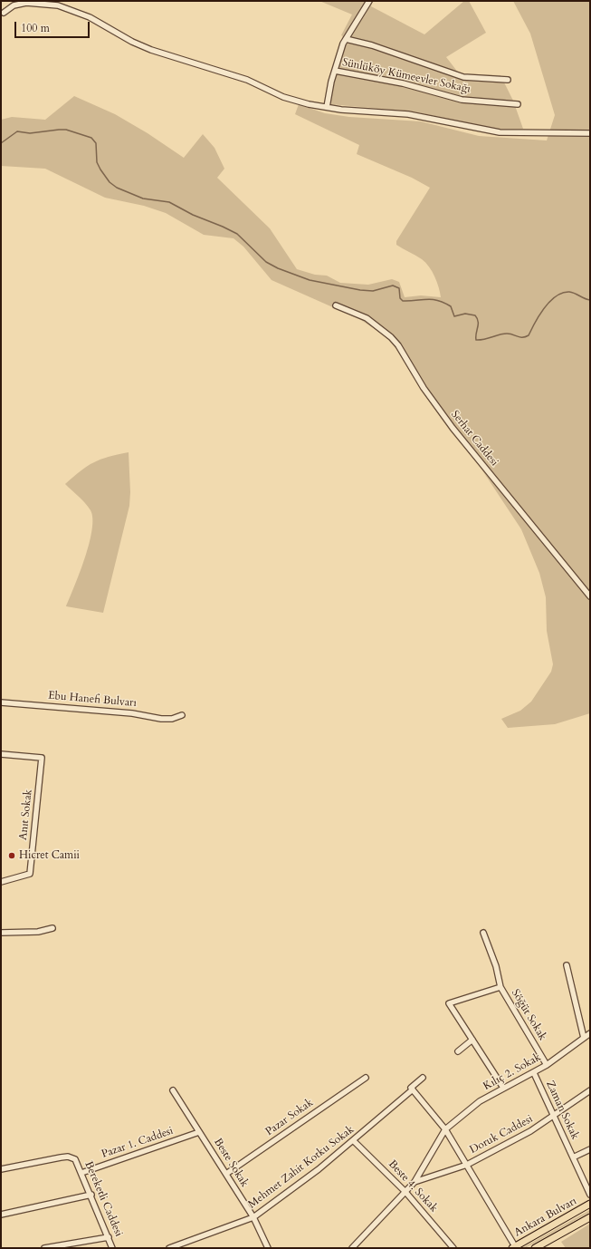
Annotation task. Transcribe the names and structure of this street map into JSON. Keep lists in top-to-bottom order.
{
  "streets": {
    "main road": ["Ankara Bulvarı"],
    "street": [
      "Sünlüköy Kümeevler Sokağı",
      "Serhat Caddesi",
      "Ebu Hanefi Bulvarı",
      "Anıt Sokak",
      "Söğüt Sokak",
      "Kılıç 2. Sokak",
      "Zaman Sokak",
      "Pazar Sokak",
      "Doruk Caddesi",
      "Pazar 1. Caddesi",
      "Beste Sokak",
      "Mehmet Zahit Kotku Sokak",
      "Beste 4. Sokak",
      "Bereketli Caddesi"
    ]
  },
  "crossings": [
    ["Söğüt Sokak", "Kılıç 2. Sokak"],
    ["Kılıç 2. Sokak", "Zaman Sokak"],
    ["Zaman Sokak", "Doruk Caddesi"],
    ["Pazar Sokak", "Beste Sokak"],
    ["Pazar 1. Caddesi", "Beste Sokak"],
    ["Pazar 1. Caddesi", "Bereketli Caddesi"],
    ["Beste Sokak", "Mehmet Zahit Kotku Sokak"],
    ["Mehmet Zahit Kotku Sokak", "Beste 4. Sokak"]
  ],
  "places": ["Hicret Camii"],
  "scale_bar": "100 m"
}
